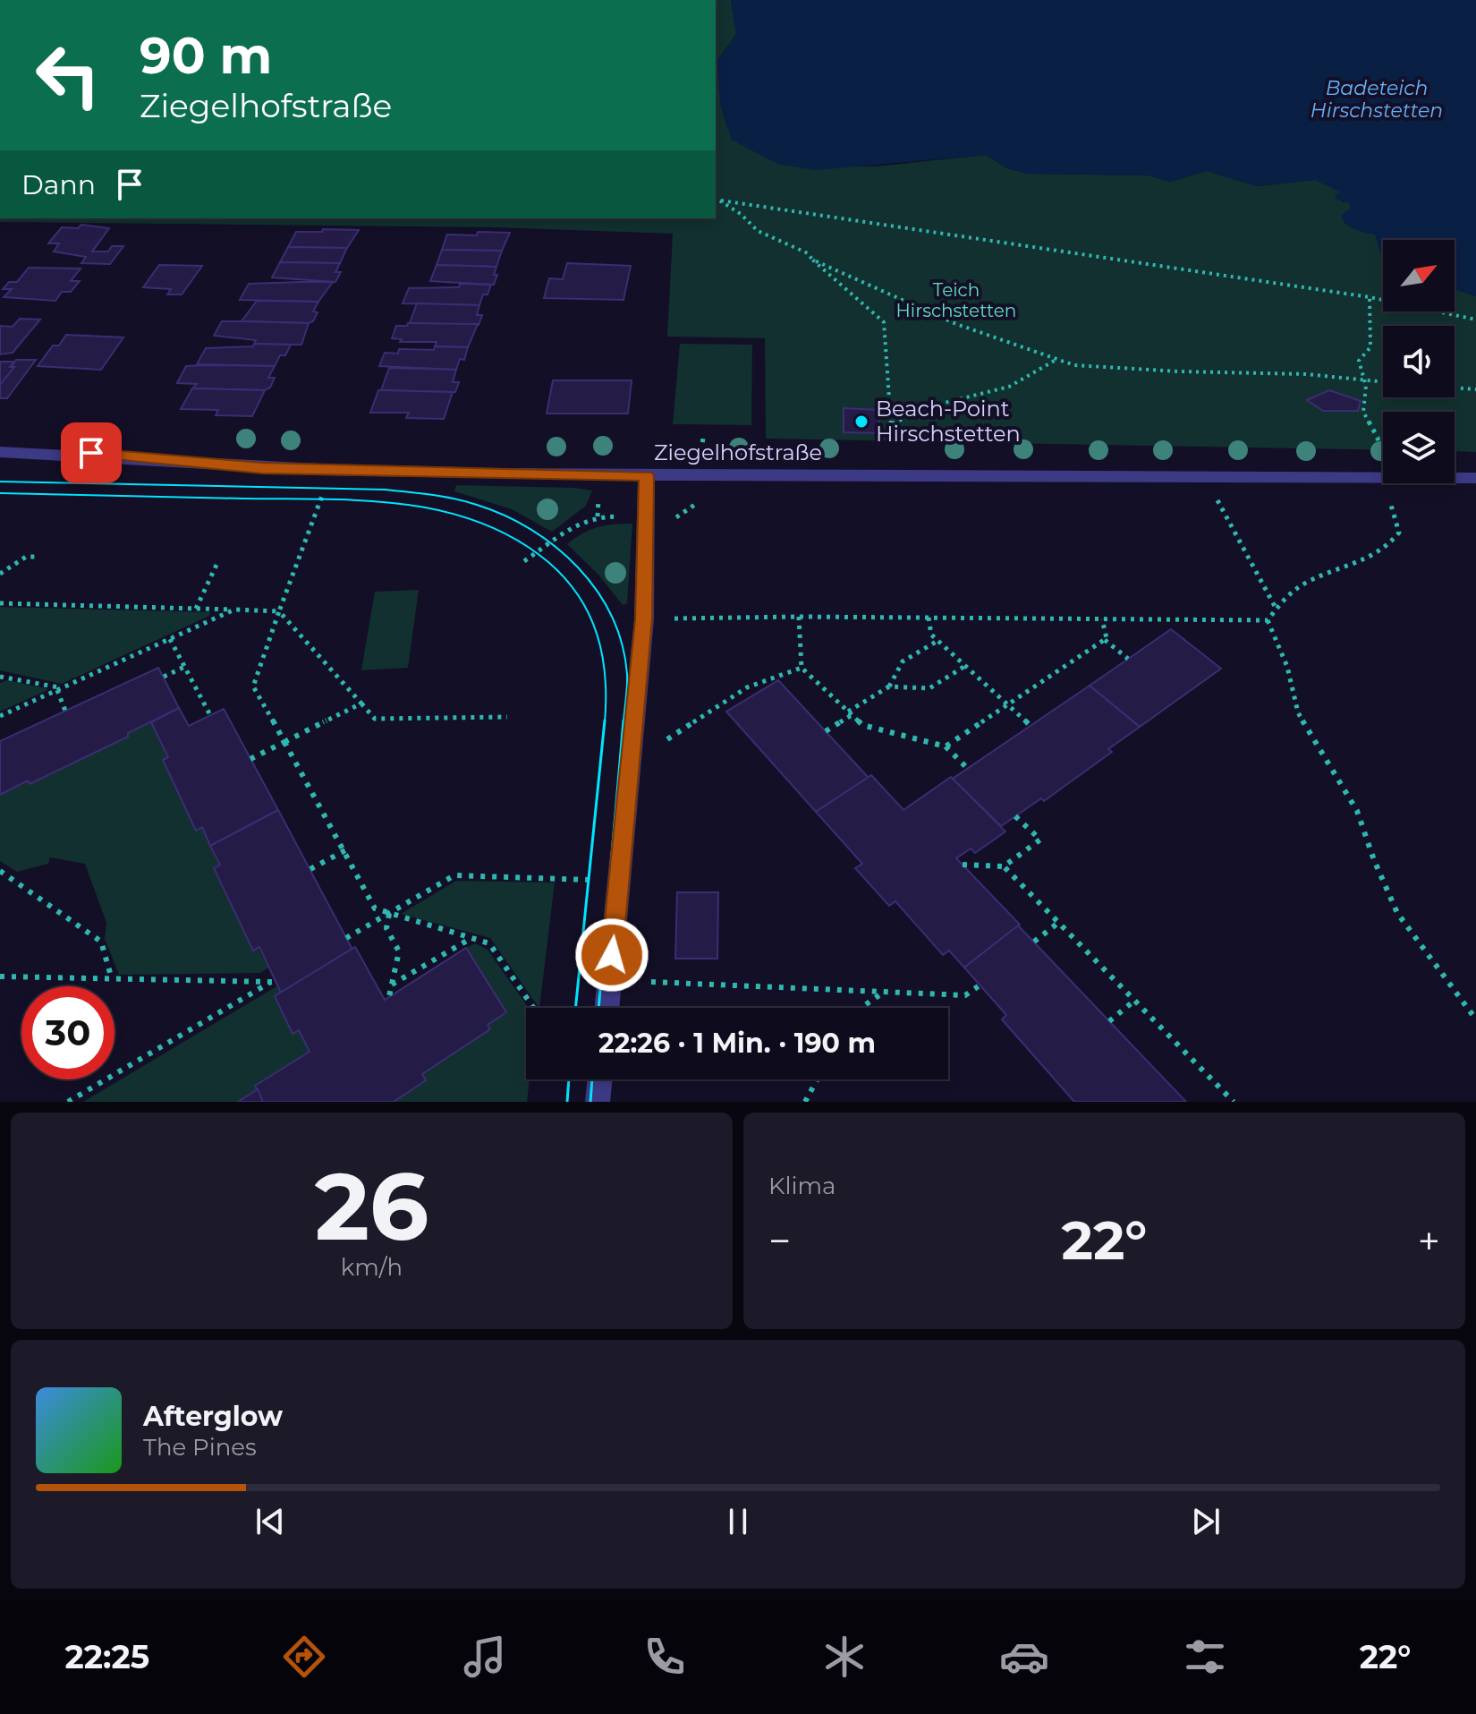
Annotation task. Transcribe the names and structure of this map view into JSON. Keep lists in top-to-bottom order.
{
  "streets": {
    "street": ["Ziegelhofstraße"]
  },
  "water": ["Badeteich Hirschstetten"],
  "parks": ["Teich Hirschstetten"],
  "places": ["Beach-Point Hirschstetten"],
  "north": "top right",
  "page": {
    "turn": ["90 m", "Ziegelhofstraße"],
    "then": "Dann",
    "limit": "30",
    "trip": "22:26 · 1 Min. · 190 m",
    "tile": [
      ["26", "km/h"],
      "Klima"
    ],
    "heat": ["−", "22°", "+"],
    "song": ["Afterglow", "The Pines"],
    "tabs": ["22:25", "22°"]
  }
}
